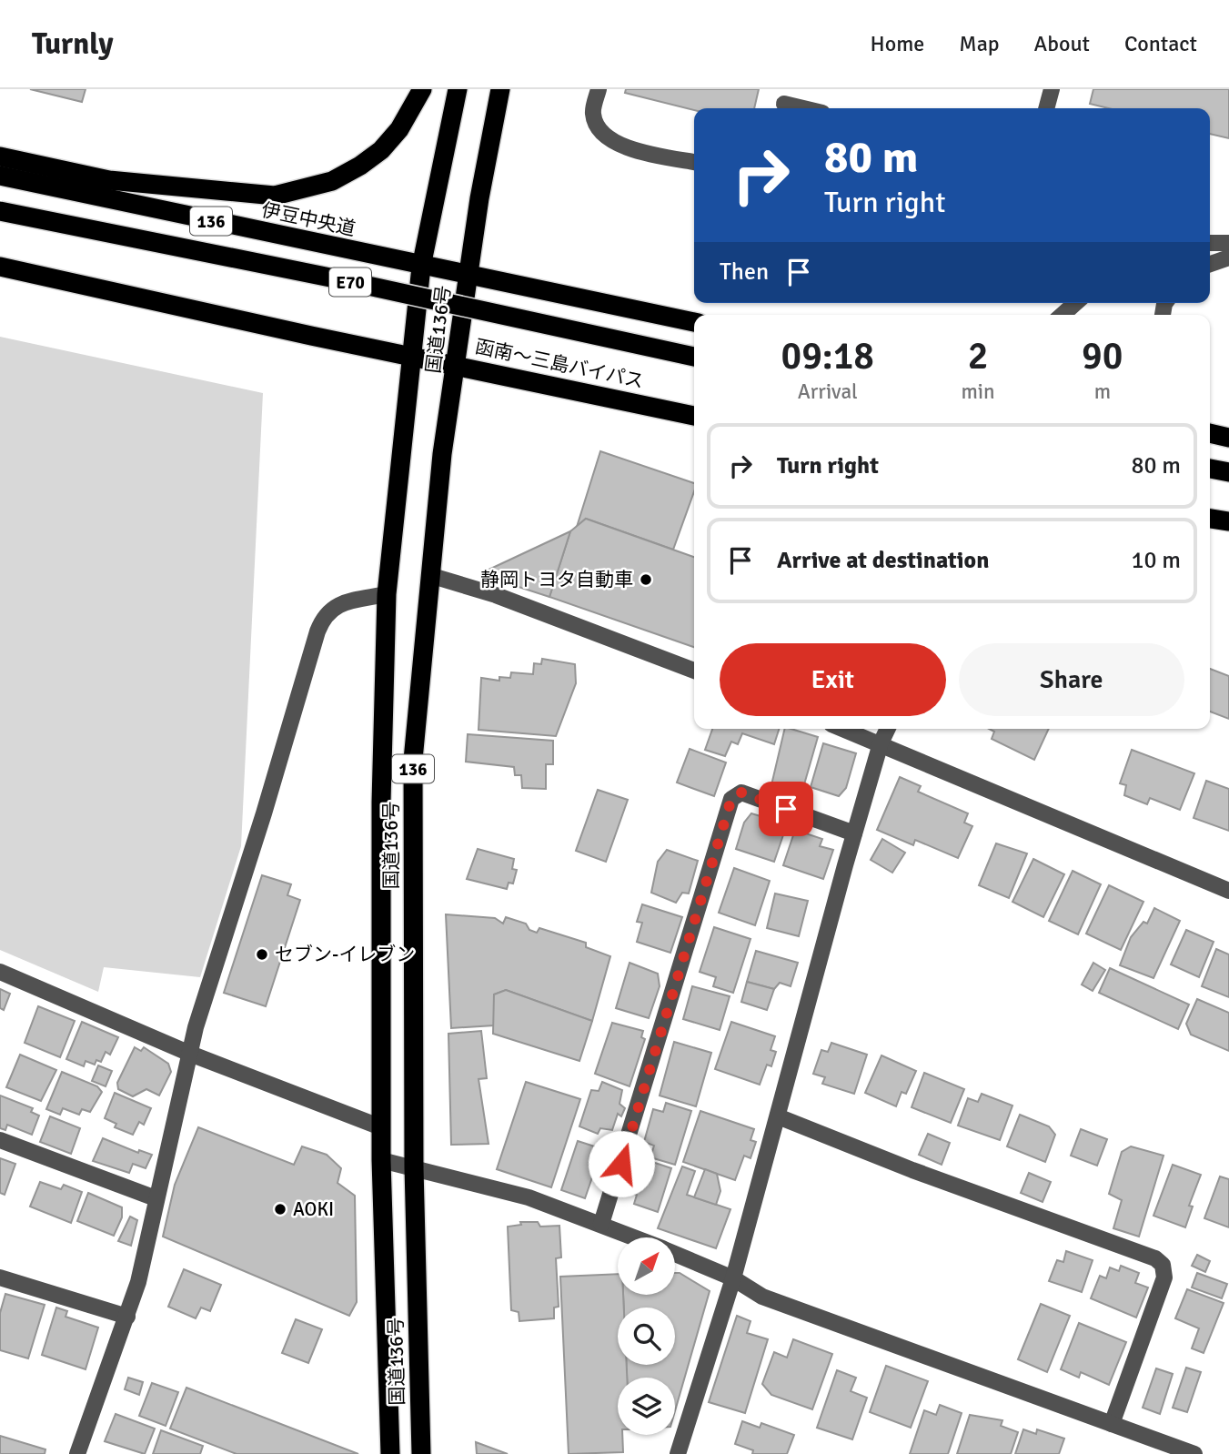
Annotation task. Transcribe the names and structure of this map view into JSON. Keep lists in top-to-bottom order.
{
  "streets": {
    "highway": [
      "伊豆中央道",
      "136",
      "E70",
      "国道136号",
      "函南～三島バイパス"
    ]
  },
  "crossings": [
    ["伊豆中央道", "136"],
    ["伊豆中央道", "国道136号"],
    ["136", "国道136号"],
    ["国道136号", "函南～三島バイパス"]
  ],
  "places": ["静岡トヨタ自動車", "セブン-イレブン", "AOKI"],
  "north": "top right",
  "page": {
    "header": "Turnly",
    "nav": [
      "Home",
      "Map",
      "About",
      "Contact"
    ],
    "turn": ["80 m", "Turn right"],
    "then": "Then",
    "eta": [
      "09:18",
      "Arrival",
      "2",
      "min",
      "90",
      "m"
    ],
    "list": [
      {
        "name": "Turn right",
        "value": "80 m"
      },
      {
        "name": "Arrive at destination",
        "value": "10 m"
      }
    ],
    "buttons": ["Exit", "Share"]
  }
}
